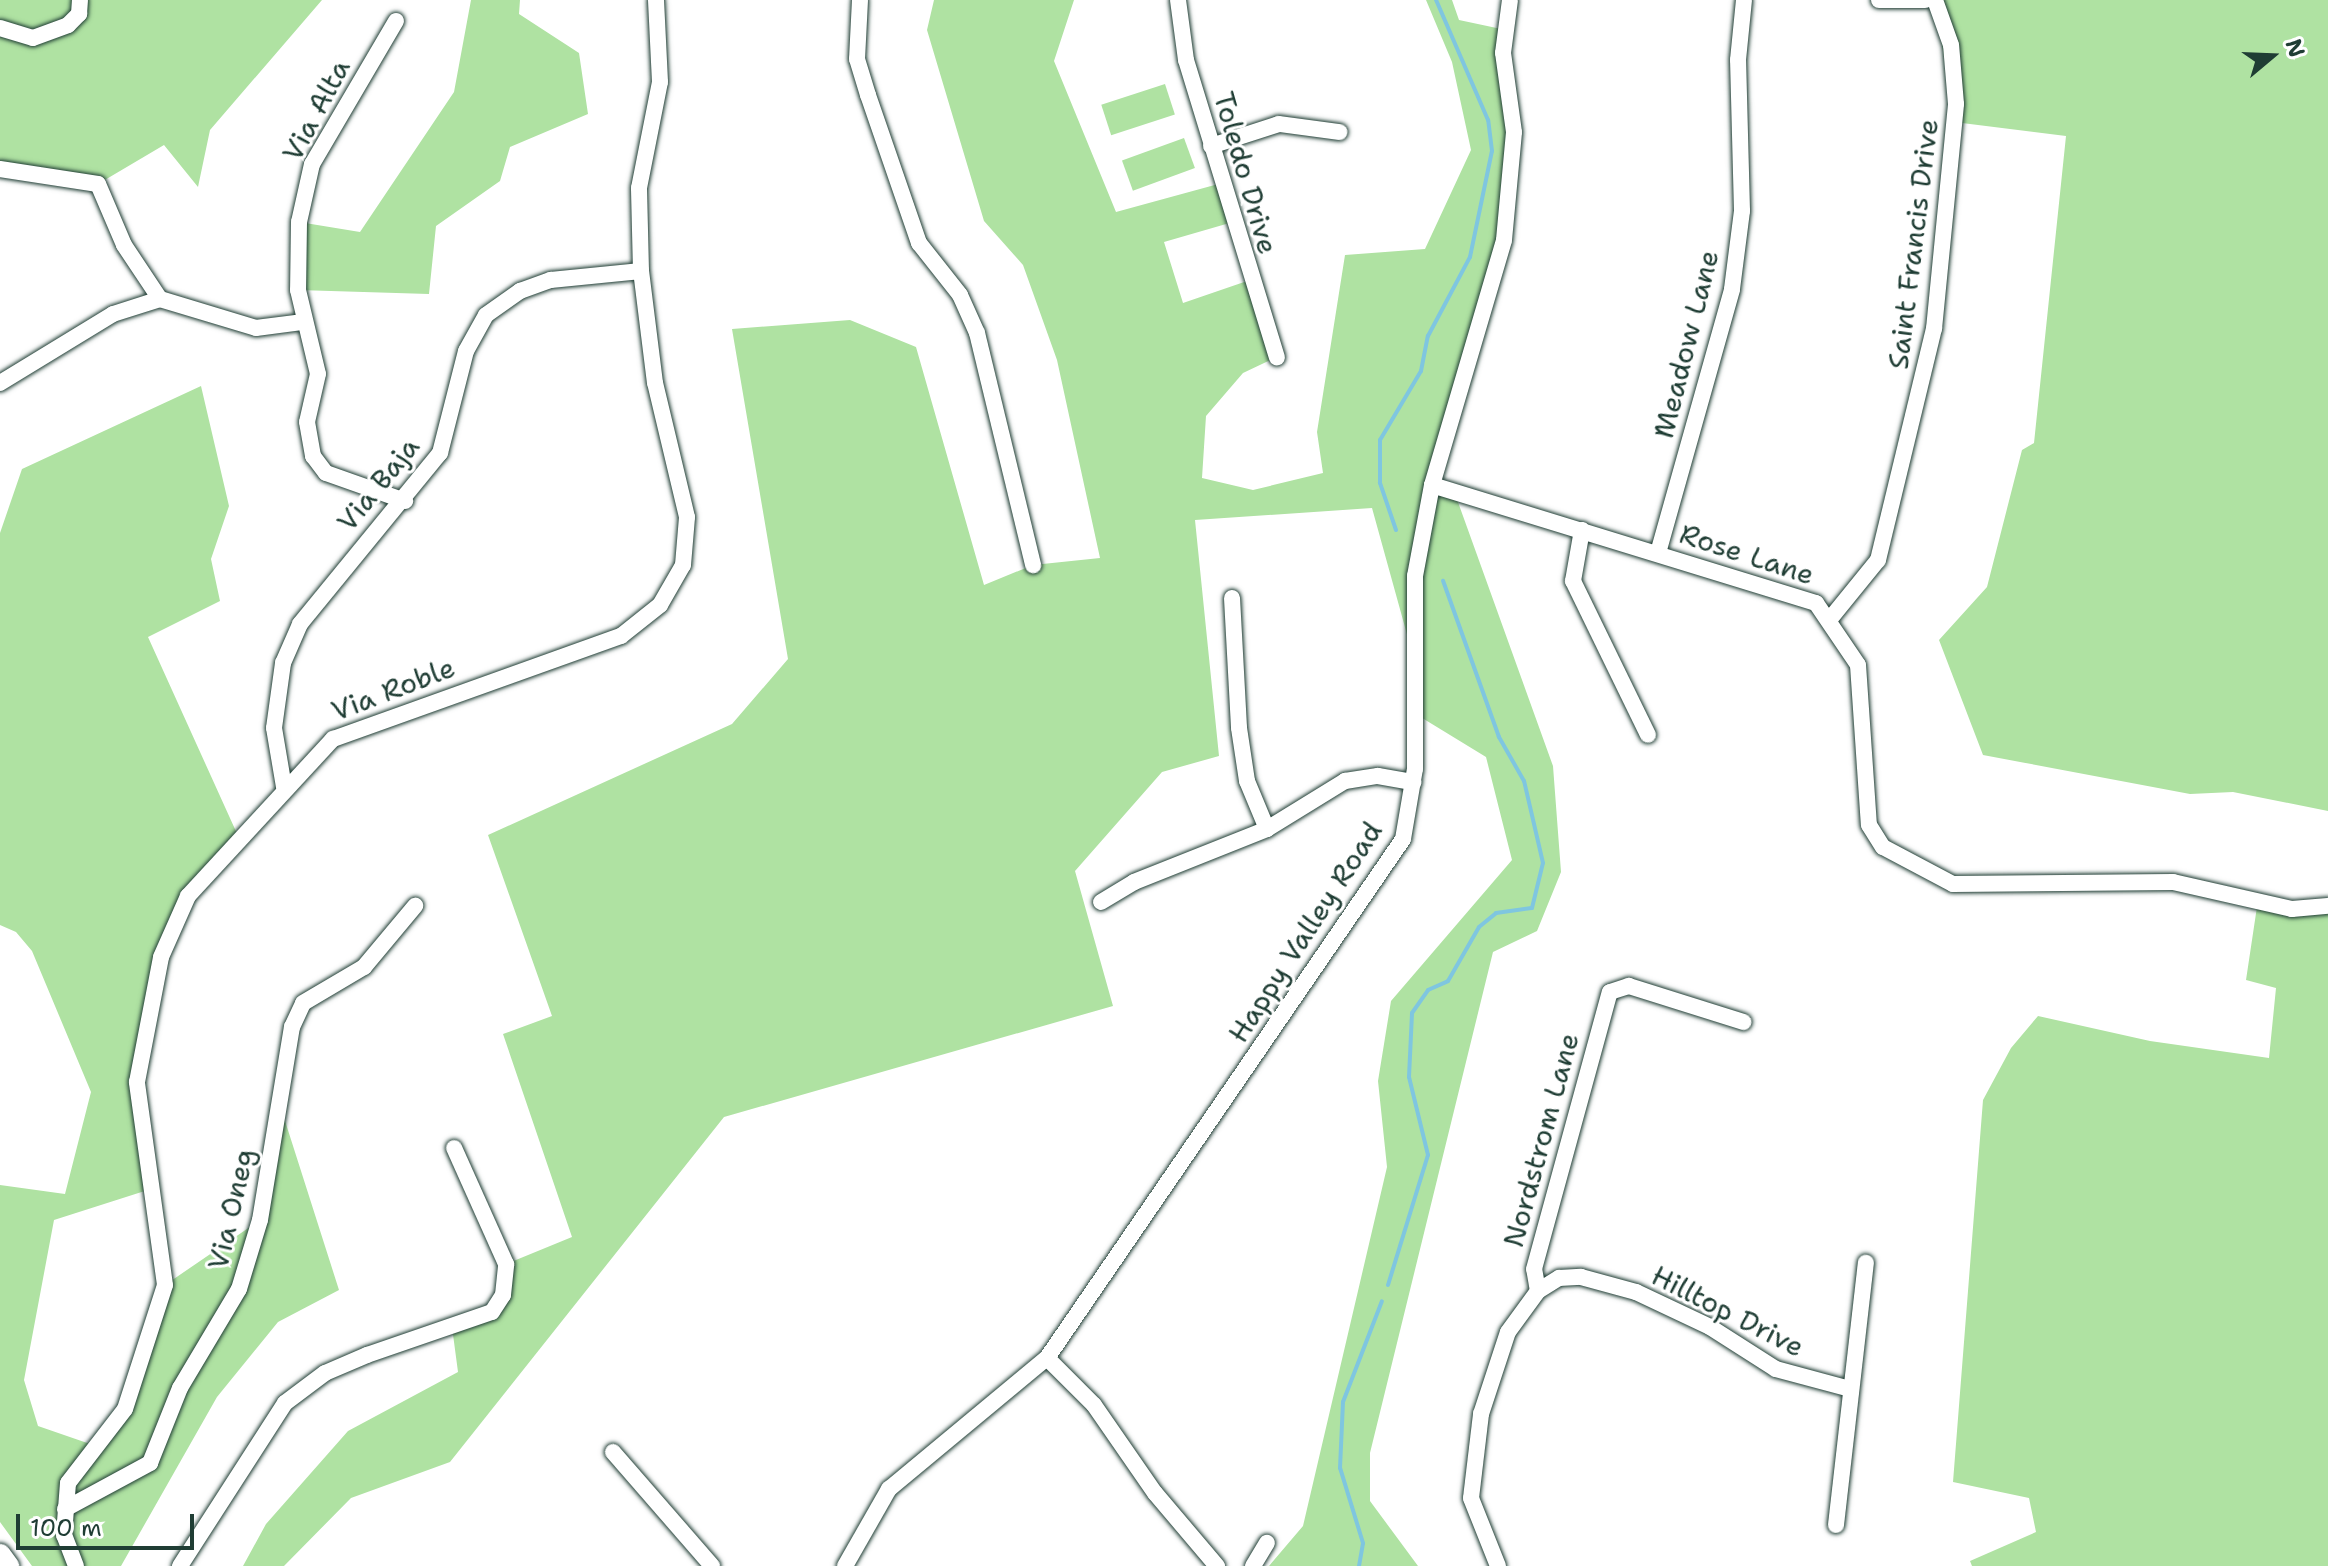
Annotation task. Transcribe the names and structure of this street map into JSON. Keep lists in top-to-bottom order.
{
  "streets": {
    "street": [
      "Via Alta",
      "Toledo Drive",
      "Saint Francis Drive",
      "Meadow Lane",
      "Via Baja",
      "Rose Lane",
      "Via Roble",
      "Happy Valley Road",
      "Nordstrom Lane",
      "Via Oneg",
      "Hilltop Drive"
    ]
  },
  "crossings": [
    ["Via Alta", "Via Baja"],
    ["Saint Francis Drive", "Rose Lane"],
    ["Meadow Lane", "Rose Lane"],
    ["Via Baja", "Via Roble"],
    ["Rose Lane", "Happy Valley Road"],
    ["Via Roble", "Via Oneg"],
    ["Nordstrom Lane", "Hilltop Drive"]
  ],
  "scale_bar": "100 m",
  "north": "right"
}
